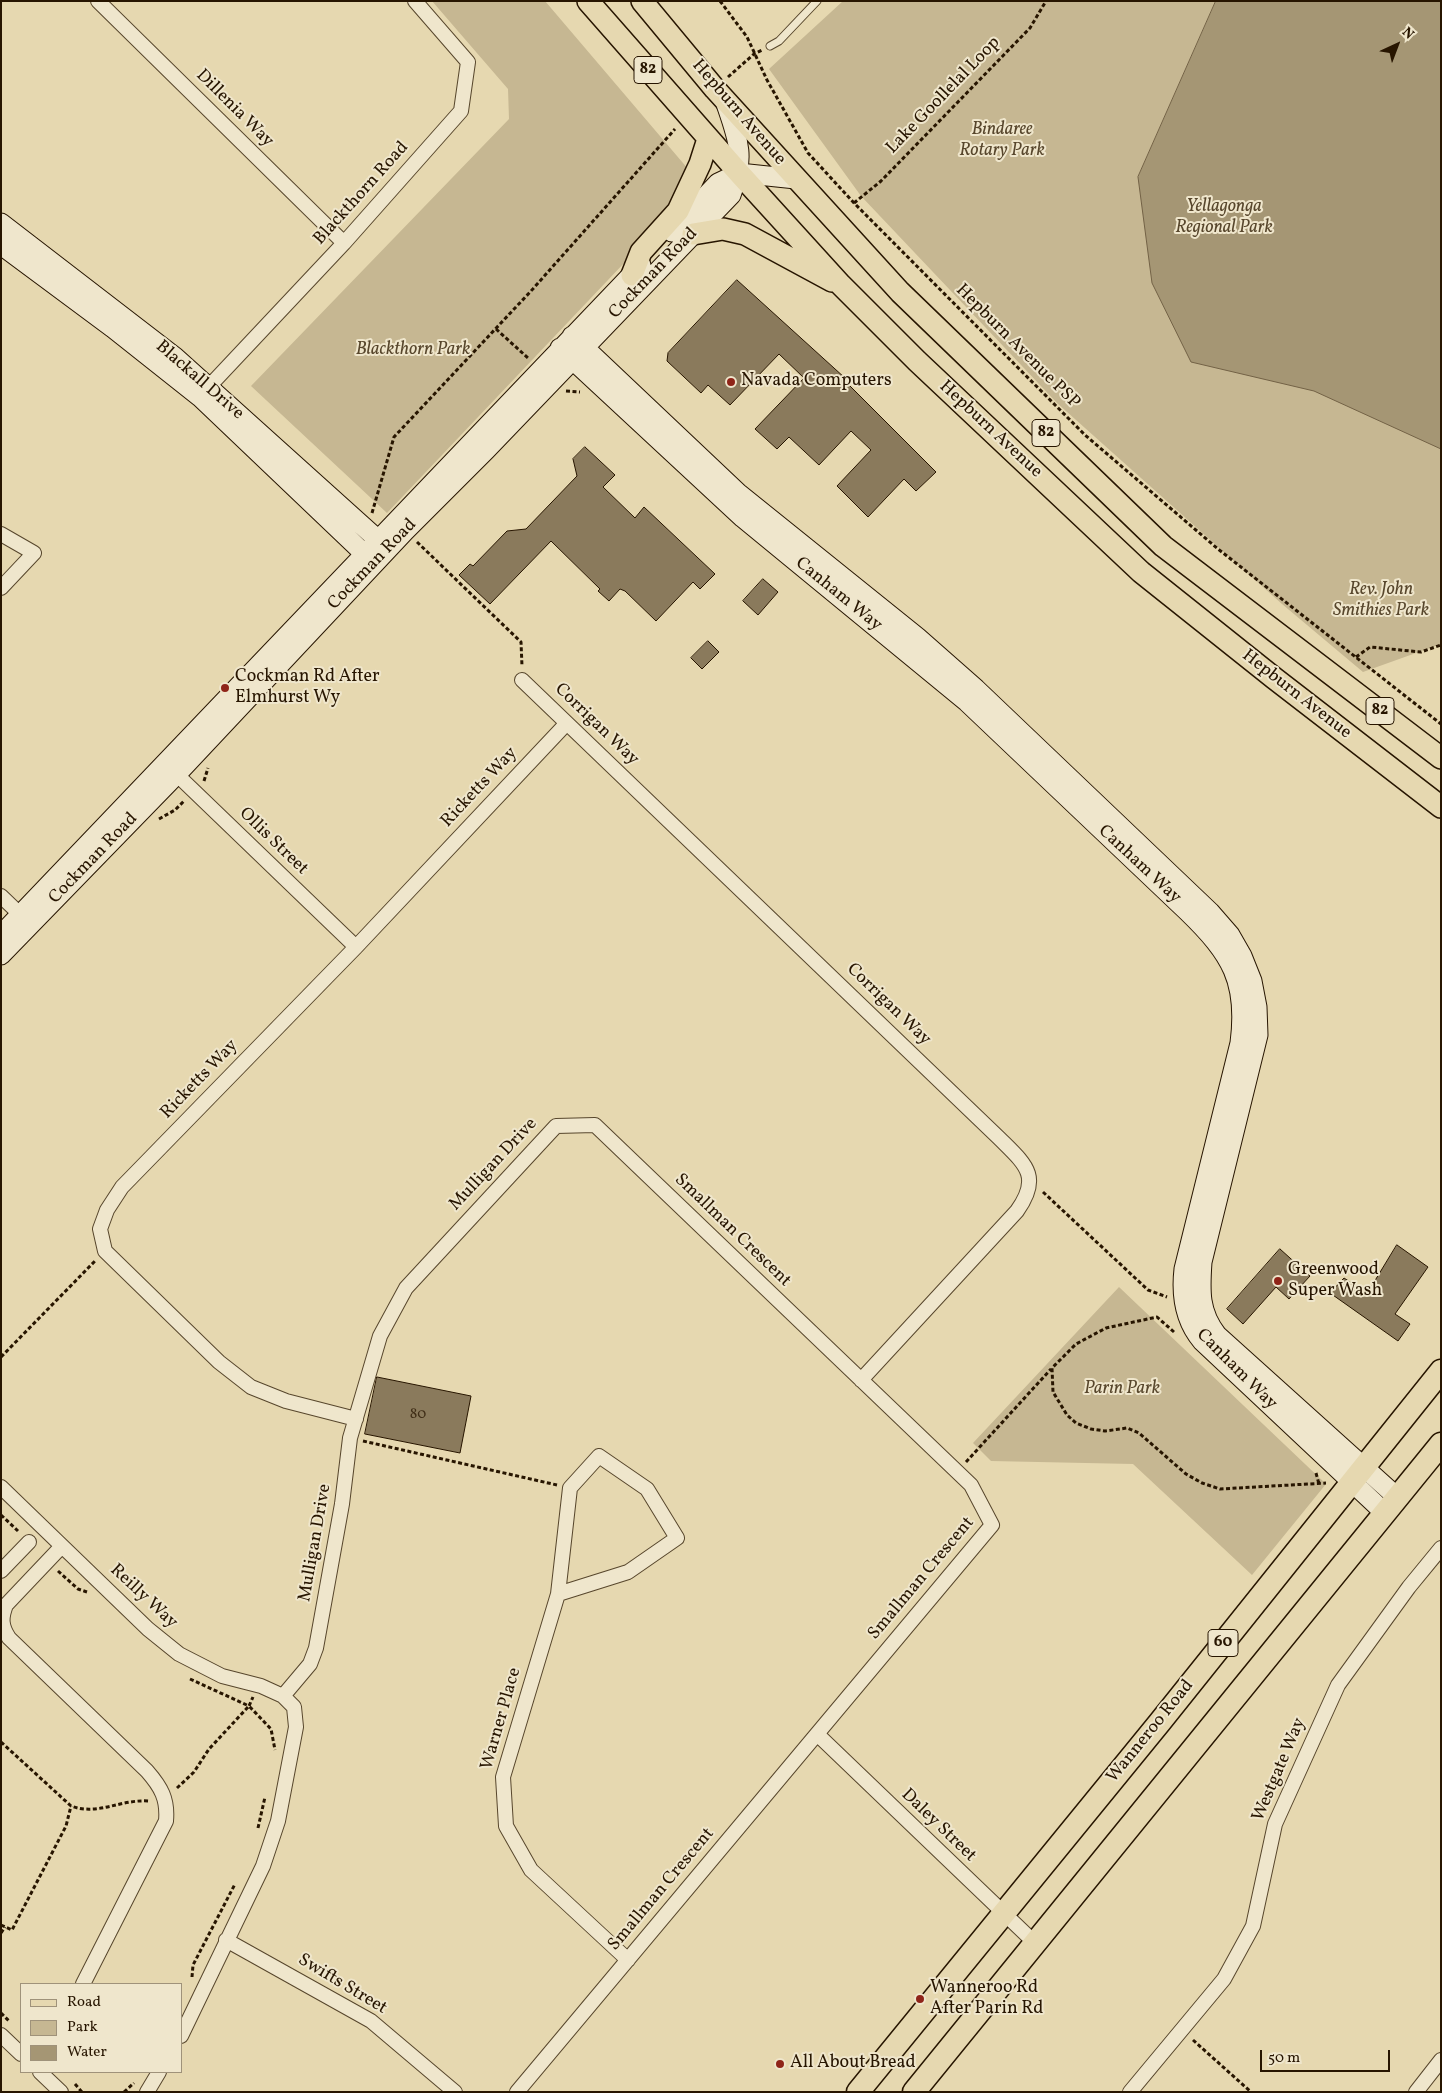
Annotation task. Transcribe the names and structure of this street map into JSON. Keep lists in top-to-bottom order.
{
  "streets": {
    "highway": ["60", "Wanneroo Road"],
    "main road": [
      "82",
      "Hepburn Avenue",
      "Cockman Road",
      "Blackall Drive",
      "Canham Way"
    ],
    "street": [
      "Dillenia Way",
      "Blackthorn Road",
      "Corrigan Way",
      "Ricketts Way",
      "Ollis Street",
      "Mulligan Drive",
      "Smallman Crescent",
      "Reilly Way",
      "Warner Place",
      "Westgate Way",
      "Daley Street",
      "Swifts Street"
    ],
    "path": ["Lake Goollelal Loop", "Hepburn Avenue PSP"]
  },
  "crossings": [
    ["Lake Goollelal Loop", "Hepburn Avenue PSP"],
    ["Dillenia Way", "Blackthorn Road"],
    ["Hepburn Avenue", "Cockman Road"],
    ["Blackthorn Road", "Blackall Drive"],
    ["Cockman Road", "Blackall Drive"],
    ["Cockman Road", "Canham Way"],
    ["Cockman Road", "Ollis Street"],
    ["Canham Way", "60"],
    ["Canham Way", "Wanneroo Road"],
    ["Corrigan Way", "Ricketts Way"],
    ["Ricketts Way", "Ollis Street"],
    ["Mulligan Drive", "Smallman Crescent"],
    ["Mulligan Drive", "Reilly Way"],
    ["Smallman Crescent", "Warner Place"],
    ["Smallman Crescent", "Daley Street"],
    ["60", "Daley Street"],
    ["Wanneroo Road", "Daley Street"]
  ],
  "parks": [
    "Bindaree Rotary Park",
    "Yellagonga Regional Park",
    "Blackthorn Park",
    "Rev. John Smithies Park",
    "Parin Park"
  ],
  "places": [
    "Navada Computers",
    "Cockman Rd After Elmhurst Wy",
    "Greenwood Super Wash",
    "Wanneroo Rd After Parin Rd",
    "All About Bread"
  ],
  "house_numbers": ["80"],
  "legend": ["Road", "Park", "Water"],
  "scale_bar": "50 m",
  "north": "top right"
}
